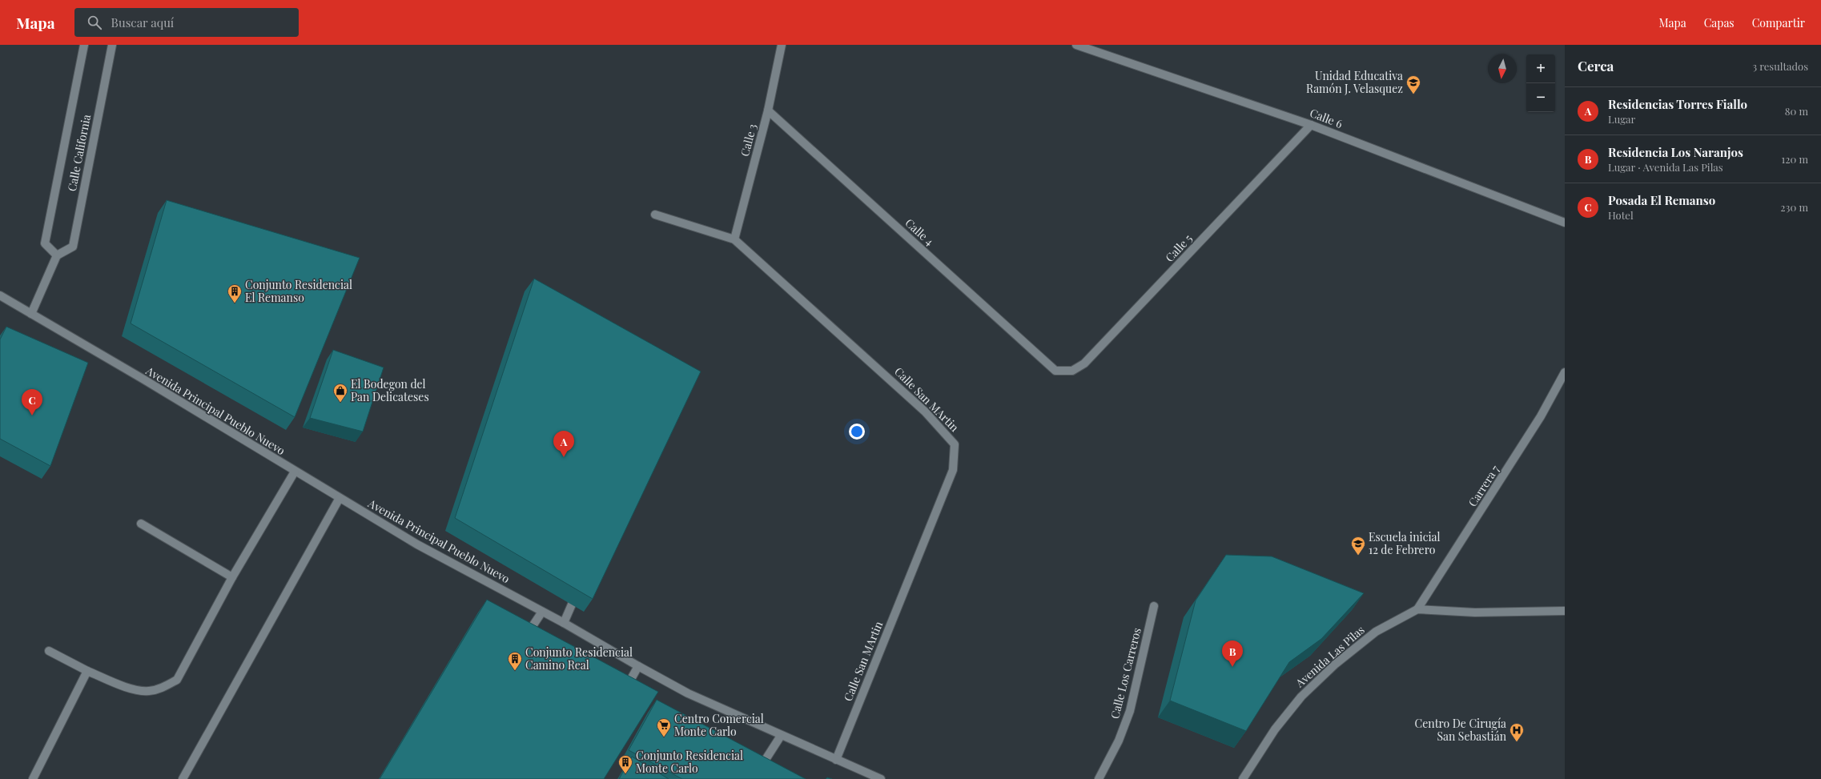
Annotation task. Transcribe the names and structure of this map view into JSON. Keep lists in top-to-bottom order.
{
  "streets": {
    "street": [
      "Calle 6",
      "Calle 3",
      "Calle California",
      "Calle 4",
      "Calle 5",
      "Calle San MArtin",
      "Avenida Principal Pueblo Nuevo",
      "Carrera 7",
      "Avenida Las Pilas",
      "Calle Los Carreros"
    ]
  },
  "crossings": [
    ["Calle 6", "Calle 5"],
    ["Calle 3", "Calle 4"],
    ["Calle 3", "Calle San MArtin"],
    ["Calle 4", "Calle 5"],
    ["Calle San MArtin", "Avenida Principal Pueblo Nuevo"],
    ["Carrera 7", "Avenida Las Pilas"]
  ],
  "places": {
    "school or university": ["Unidad Educativa Ramón J. Velasquez", "Escuela inicial 12 de Febrero"],
    "building": ["Conjunto Residencial El Remanso", "Conjunto Residencial Camino Real", "Conjunto Residencial Monte Carlo"],
    "shop": ["El Bodegon del Pan Delicateses"],
    "supermarket": ["Centro Comercial Monte Carlo"],
    "hospital": ["Centro De Cirugía San Sebastián"]
  },
  "north": "bottom",
  "page": {
    "header": "Mapa",
    "search": "Buscar aquí",
    "nav": ["Mapa", "Capas", "Compartir"],
    "heading": ["Cerca", "3 resultados"],
    "map_buttons": ["+", "−"],
    "list": [
      {
        "mark": "A",
        "name": "Residencias Torres Fiallo",
        "note": "Lugar",
        "value": "80 m"
      },
      {
        "mark": "B",
        "name": "Residencia Los Naranjos",
        "note": "Lugar · Avenida Las Pilas",
        "value": "120 m"
      },
      {
        "mark": "C",
        "name": "Posada El Remanso",
        "note": "Hotel",
        "value": "230 m"
      }
    ],
    "pins": ["C", "A", "B"]
  }
}
